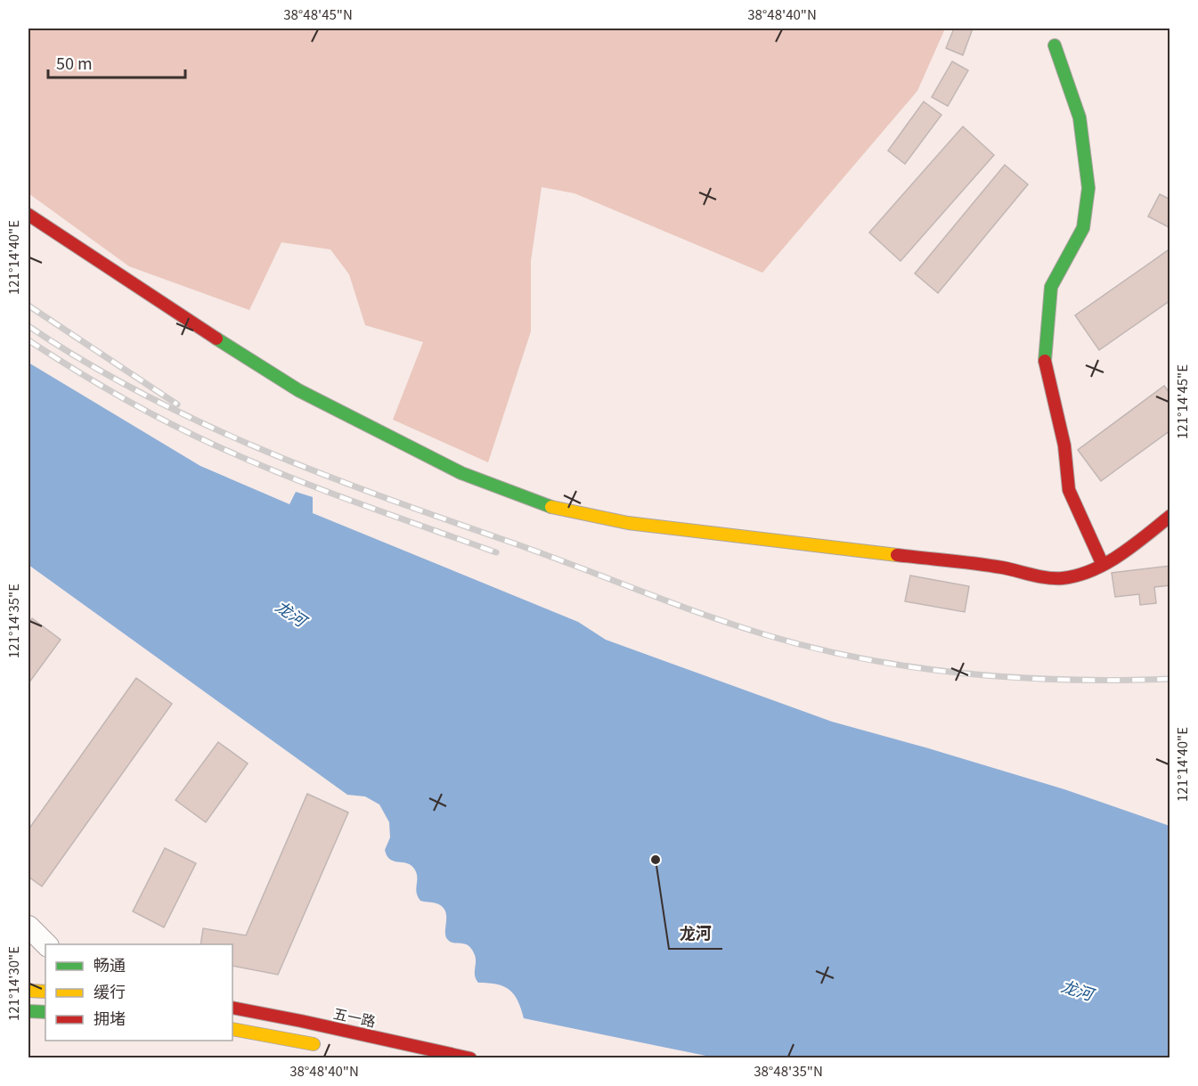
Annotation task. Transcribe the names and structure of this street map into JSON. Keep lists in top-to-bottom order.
{
  "streets": {
    "street": ["五一路"]
  },
  "water": ["龙河"],
  "places": ["龙河"],
  "legend": ["畅通", "缓行", "拥堵"],
  "scale_bar": "50 m",
  "coordinates": [
    "38°48'45\"N",
    "38°48'40\"N",
    "121°14'40\"E",
    "121°14'45\"E",
    "121°14'35\"E",
    "121°14'30\"E",
    "38°48'35\"N"
  ]
}
